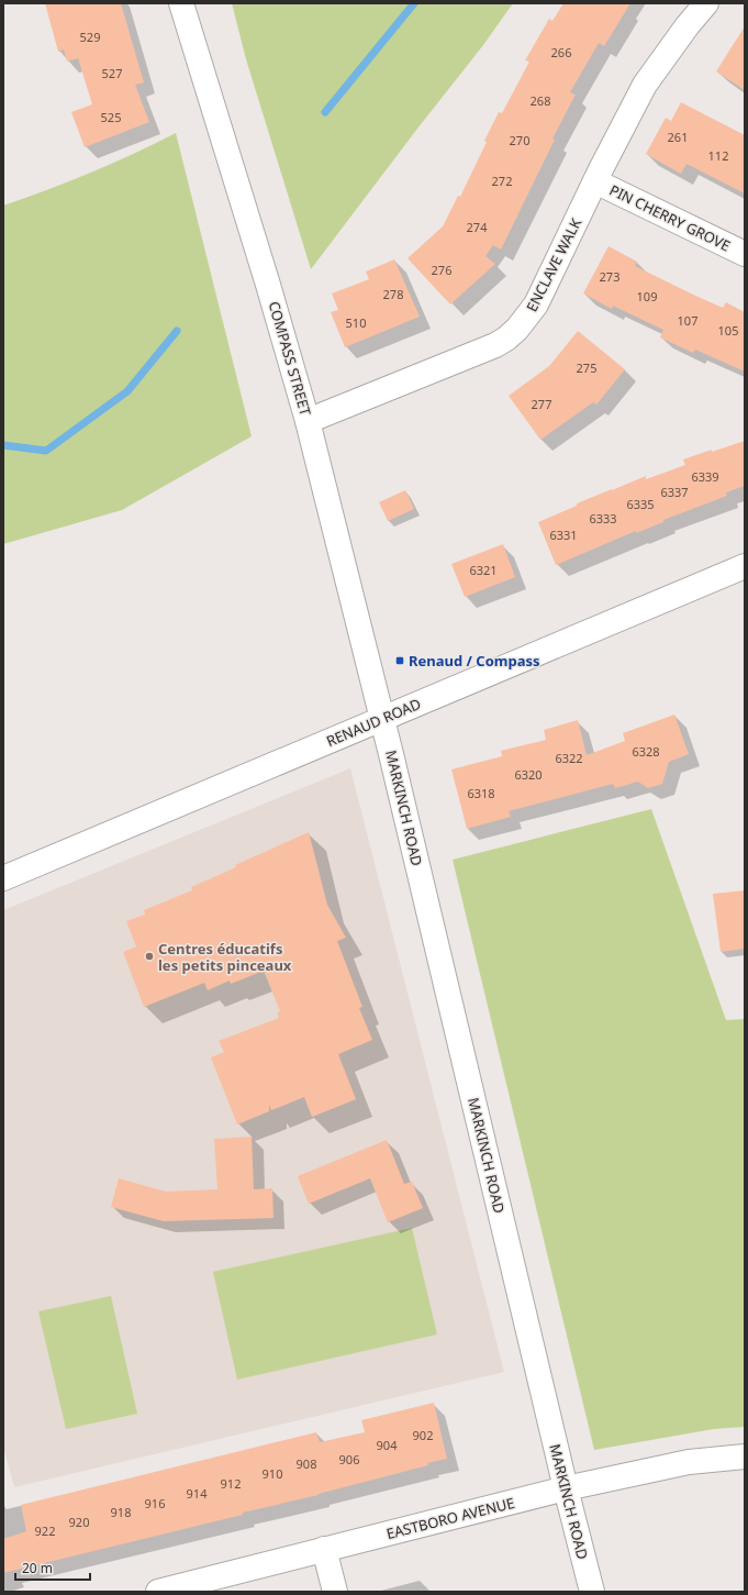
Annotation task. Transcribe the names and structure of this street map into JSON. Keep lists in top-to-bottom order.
{
  "streets": {
    "street": [
      "PIN CHERRY GROVE",
      "ENCLAVE WALK",
      "COMPASS STREET",
      "RENAUD ROAD",
      "MARKINCH ROAD",
      "EASTBORO AVENUE"
    ]
  },
  "crossings": [
    ["PIN CHERRY GROVE", "ENCLAVE WALK"],
    ["ENCLAVE WALK", "COMPASS STREET"],
    ["COMPASS STREET", "RENAUD ROAD"],
    ["COMPASS STREET", "MARKINCH ROAD"],
    ["RENAUD ROAD", "MARKINCH ROAD"],
    ["MARKINCH ROAD", "EASTBORO AVENUE"]
  ],
  "places": {
    "transit": ["Renaud / Compass"],
    "other": ["Centres éducatifs les petits pinceaux"]
  },
  "house_numbers": [
    "529",
    "266",
    "527",
    "268",
    "525",
    "261",
    "270",
    "112",
    "272",
    "274",
    "276",
    "273",
    "278",
    "109",
    "107",
    "510",
    "105",
    "275",
    "277",
    "6339",
    "6337",
    "6335",
    "6333",
    "6331",
    "6321",
    "6328",
    "6322",
    "6320",
    "6318",
    "902",
    "904",
    "906",
    "908",
    "910",
    "912",
    "914",
    "916",
    "918",
    "920",
    "922"
  ],
  "scale_bar": "20 m"
}
